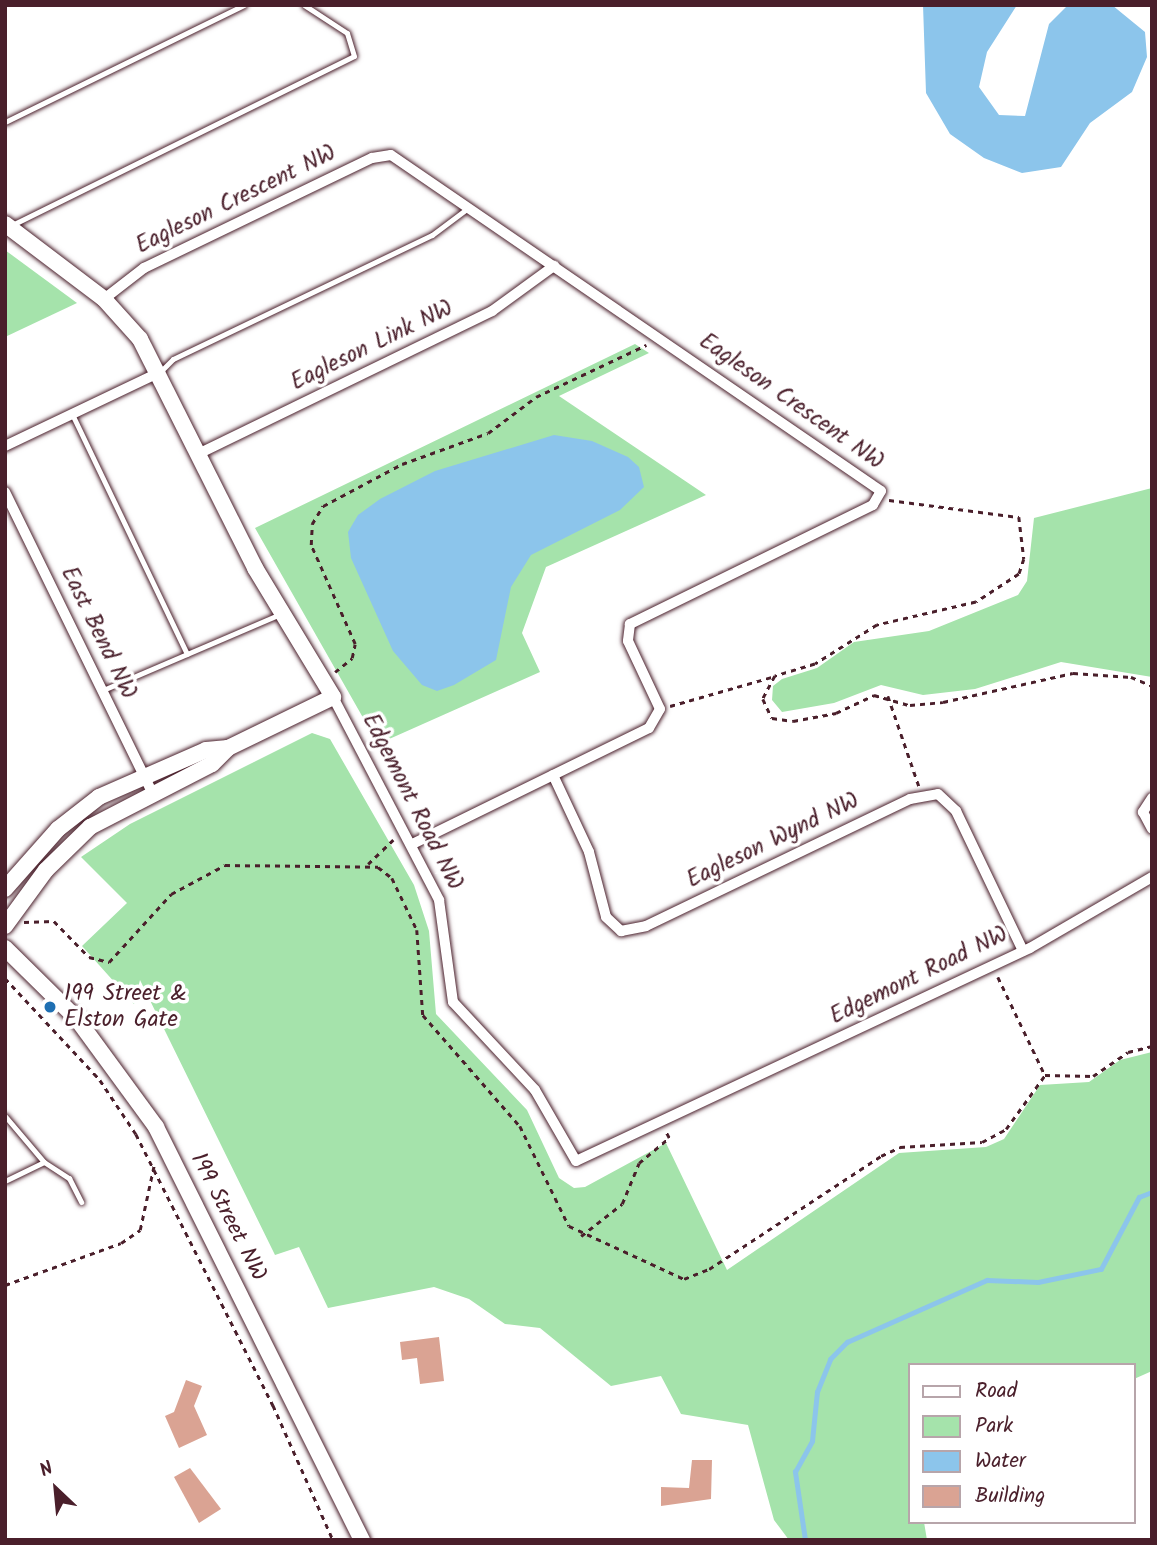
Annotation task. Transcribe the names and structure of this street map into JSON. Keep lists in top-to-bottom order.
{
  "streets": {
    "street": [
      "Eagleson Crescent NW",
      "Eagleson Link NW",
      "East Bend NW",
      "Edgemont Road NW",
      "Eagleson Wynd NW",
      "199 Street NW"
    ]
  },
  "crossings": [
    ["Eagleson Crescent NW", "Eagleson Link NW"],
    ["Eagleson Crescent NW", "Edgemont Road NW"],
    ["Eagleson Link NW", "Edgemont Road NW"]
  ],
  "places": ["199 Street & Elston Gate"],
  "legend": [
    "Road",
    "Park",
    "Water",
    "Building"
  ],
  "north": "top left"
}
